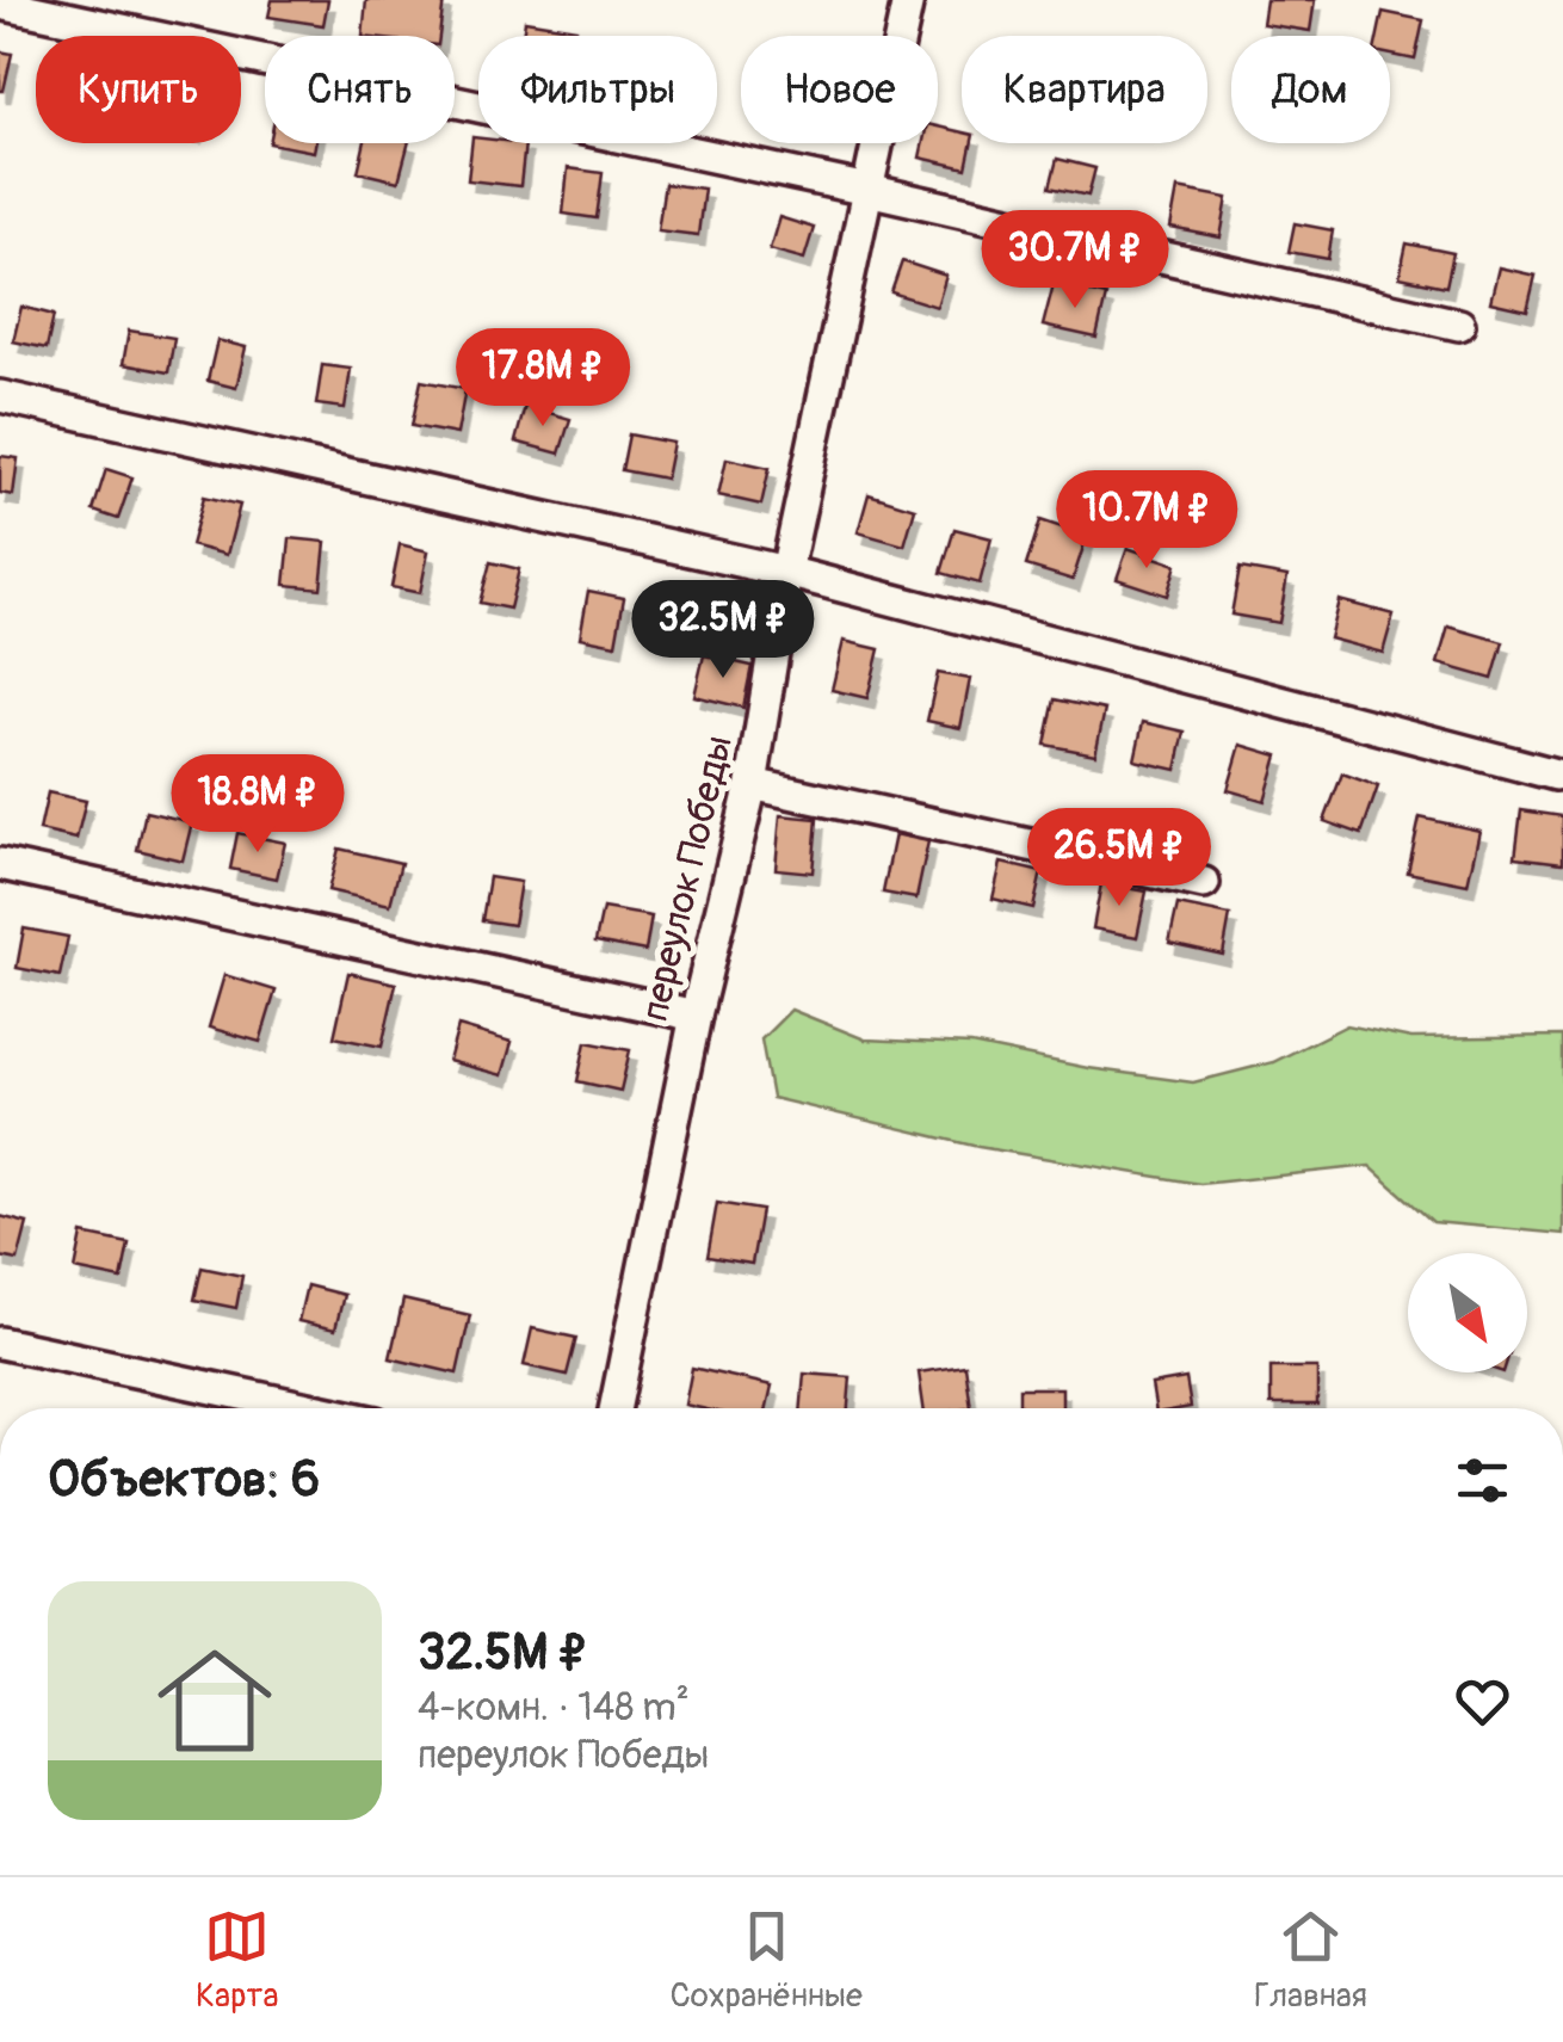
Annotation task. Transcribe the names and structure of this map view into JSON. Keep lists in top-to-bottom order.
{
  "streets": {
    "street": ["переулок Победы"]
  },
  "north": "bottom right",
  "page": {
    "chip": [
      "Купить",
      "Снять",
      "Фильтры",
      "Новое",
      "Квартира",
      "Дом"
    ],
    "price": [
      "30.7M ₽",
      "17.8M ₽",
      "10.7M ₽",
      "32.5M ₽",
      "18.8M ₽",
      "26.5M ₽"
    ],
    "heading": "Объектов: 6",
    "list": [
      {
        "name": "32.5M ₽",
        "note": "4-комн. · 148 m² · переулок Победы"
      }
    ],
    "tabs": ["Карта", "Сохранённые", "Главная"]
  }
}
